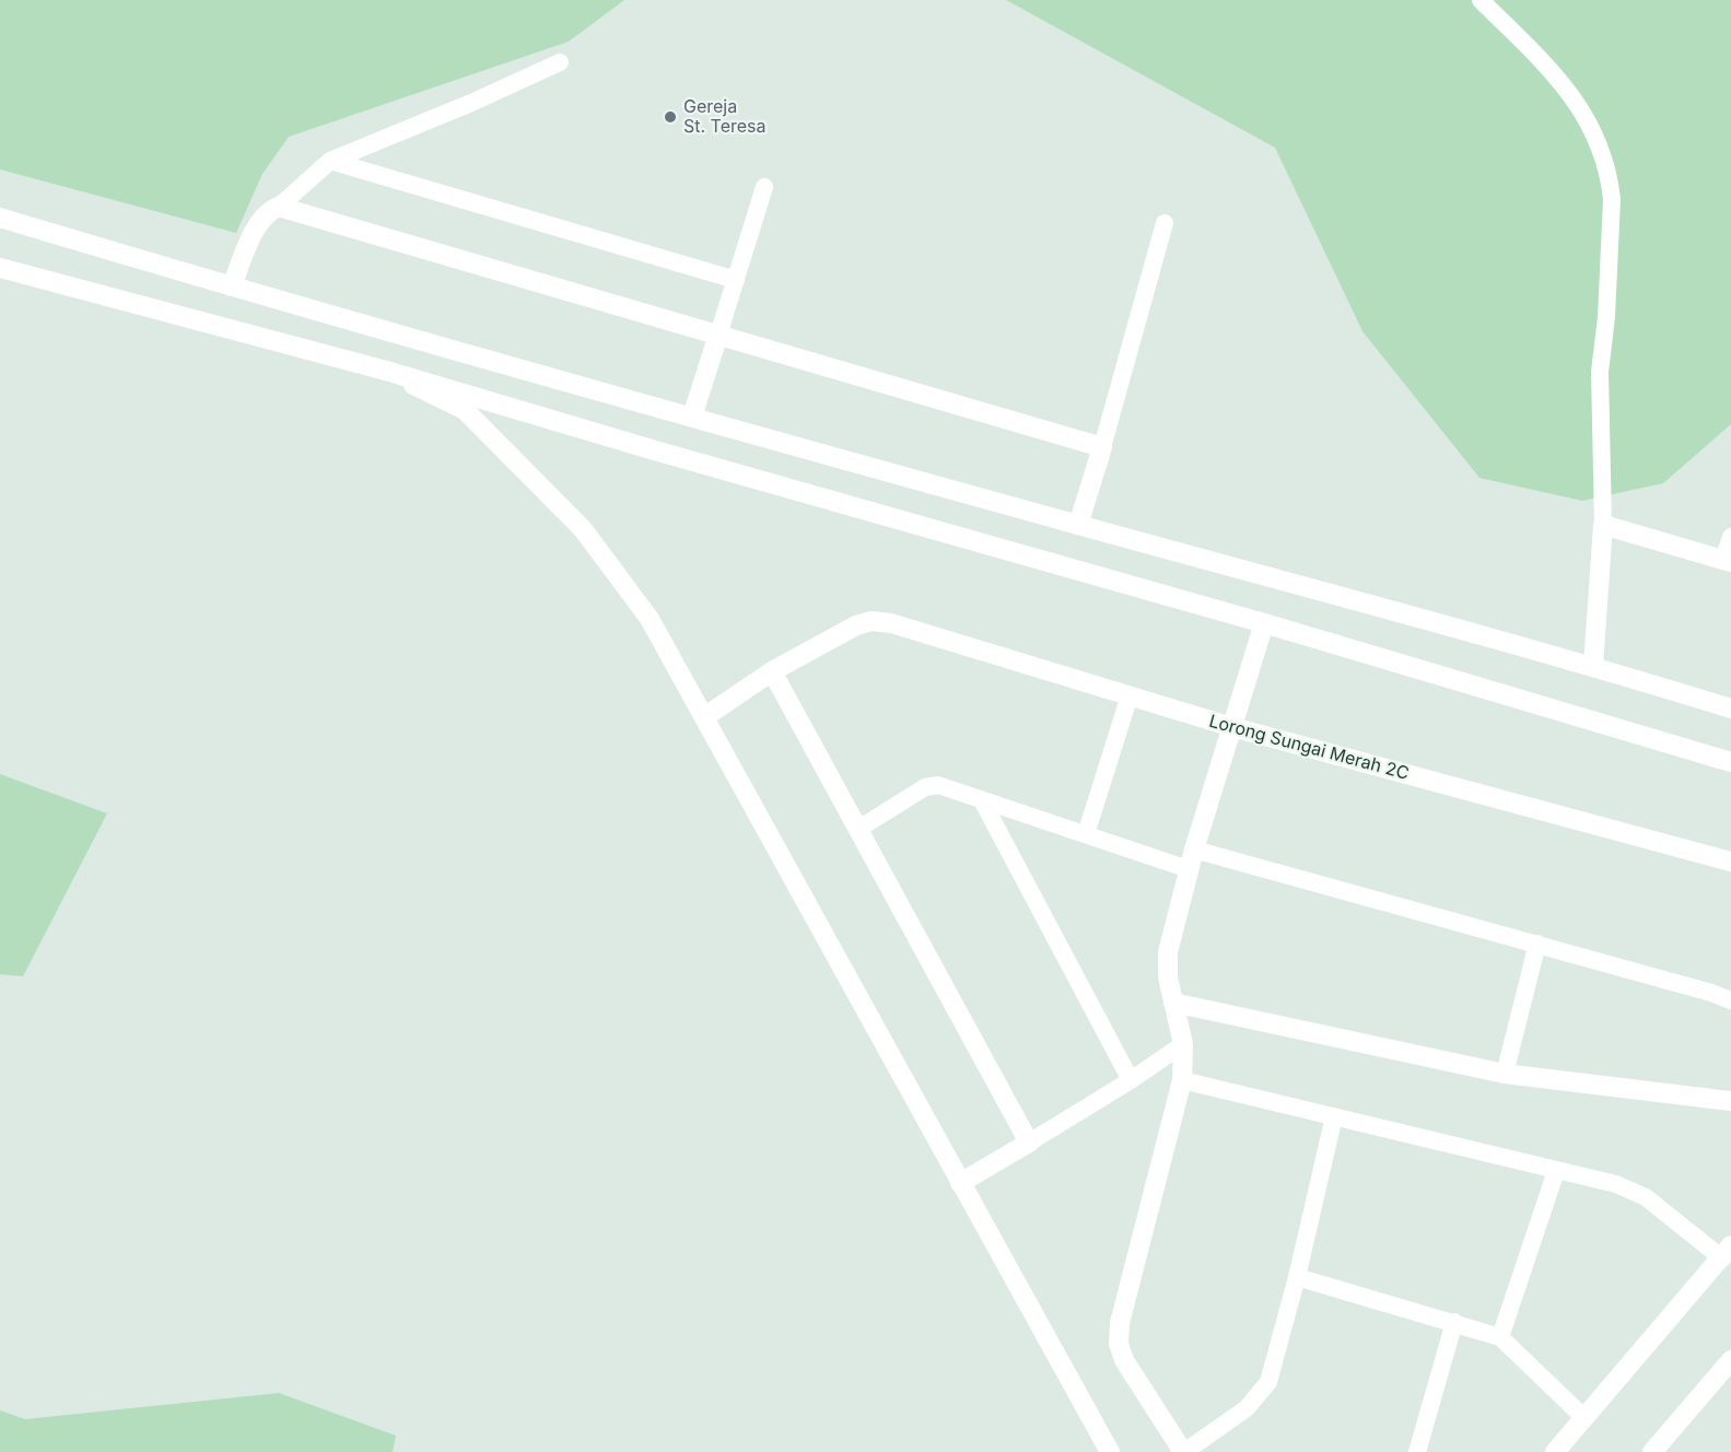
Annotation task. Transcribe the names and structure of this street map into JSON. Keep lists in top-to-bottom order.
{
  "streets": {
    "street": ["Lorong Sungai Merah 2C"]
  },
  "places": ["Gereja St. Teresa"]
}
